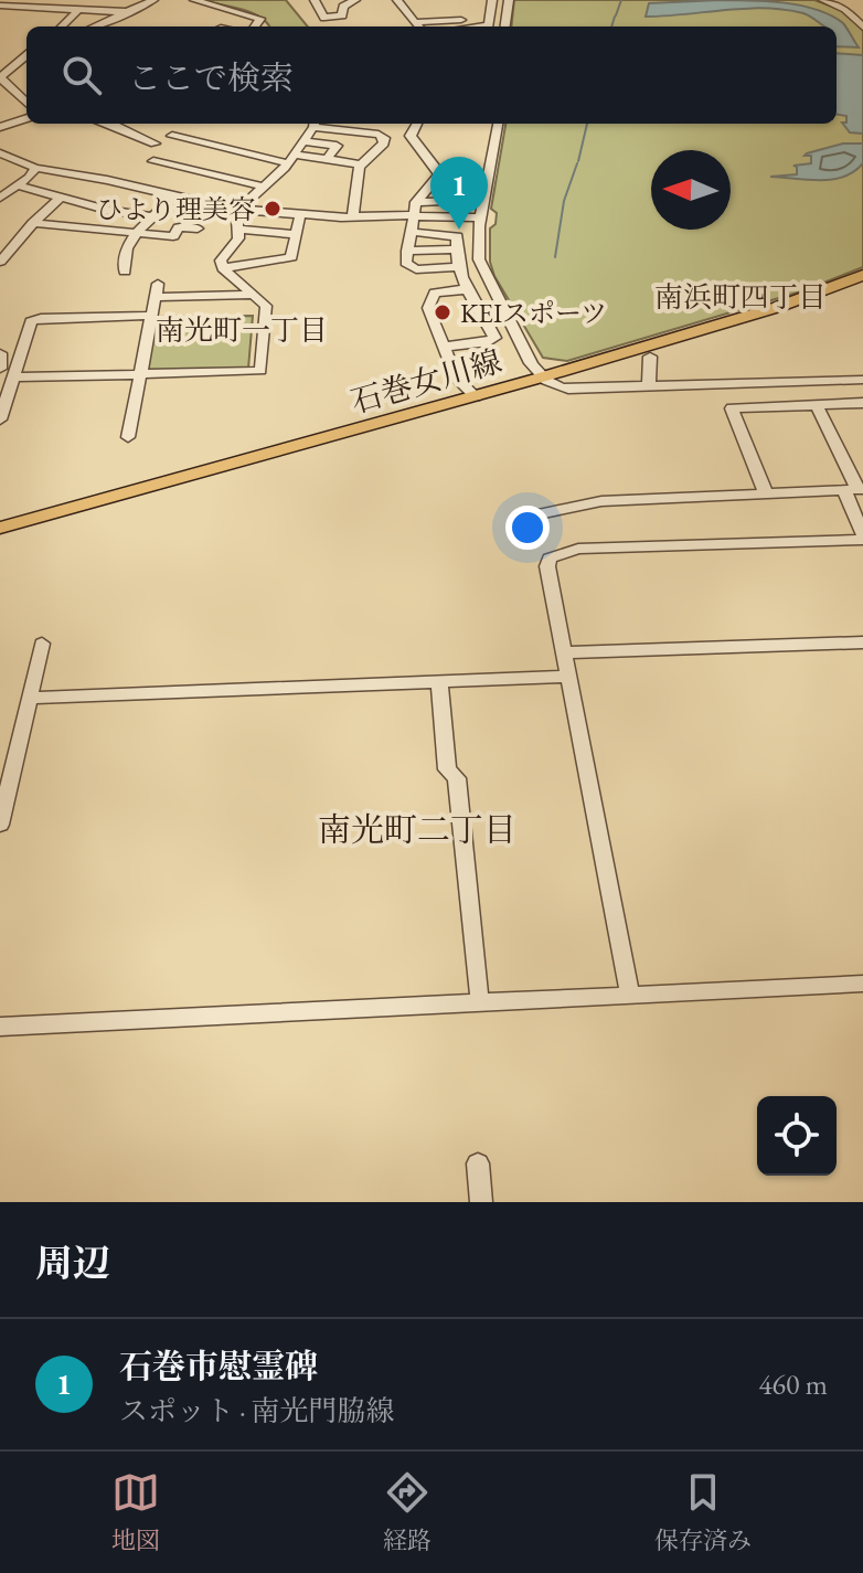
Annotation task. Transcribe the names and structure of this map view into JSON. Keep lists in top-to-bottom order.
{
  "streets": {
    "main road": ["石巻女川線"]
  },
  "districts": ["南浜町四丁目", "南光町一丁目", "南光町二丁目"],
  "places": ["ひより理美容", "KEIスポーツ"],
  "north": "left",
  "page": {
    "search": "ここで検索",
    "pins": "1",
    "heading": "周辺",
    "list": [
      {
        "mark": "1",
        "name": "石巻市慰霊碑",
        "note": "スポット · 南光門脇線",
        "value": "460 m"
      }
    ],
    "nav": ["地図", "経路", "保存済み"]
  }
}
